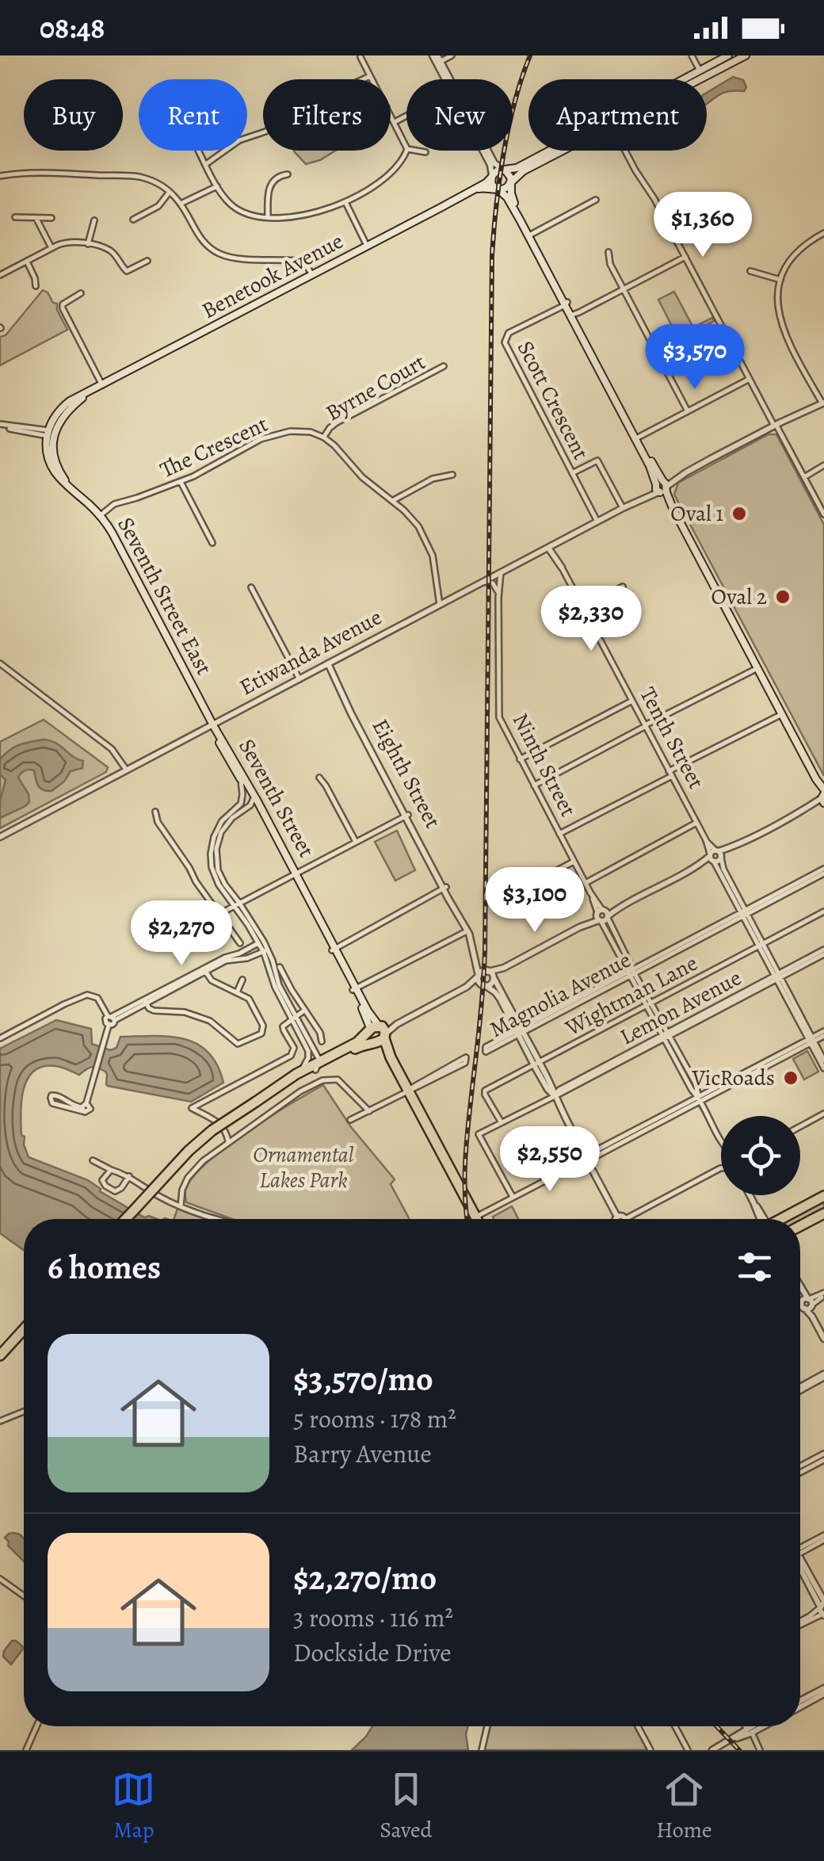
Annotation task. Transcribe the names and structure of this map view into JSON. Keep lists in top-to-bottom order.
{
  "streets": {
    "highway": ["Seventh Street"],
    "main road": ["Benetook Avenue", "Seventh Street East"],
    "street": [
      "Byrne Court",
      "Scott Crescent",
      "The Crescent",
      "Etiwanda Avenue",
      "Tenth Street",
      "Ninth Street",
      "Eighth Street",
      "Magnolia Avenue",
      "Wightman Lane",
      "Lemon Avenue"
    ]
  },
  "crossings": [
    ["Benetook Avenue", "Seventh Street East"],
    ["Byrne Court", "The Crescent"],
    ["Scott Crescent", "Etiwanda Avenue"],
    ["The Crescent", "Seventh Street East"],
    ["Seventh Street East", "Etiwanda Avenue"],
    ["Seventh Street East", "Seventh Street"],
    ["Etiwanda Avenue", "Tenth Street"],
    ["Etiwanda Avenue", "Ninth Street"],
    ["Etiwanda Avenue", "Eighth Street"],
    ["Etiwanda Avenue", "Seventh Street"],
    ["Tenth Street", "Magnolia Avenue"],
    ["Tenth Street", "Wightman Lane"],
    ["Tenth Street", "Lemon Avenue"],
    ["Ninth Street", "Magnolia Avenue"],
    ["Ninth Street", "Wightman Lane"],
    ["Ninth Street", "Lemon Avenue"],
    ["Wightman Lane", "Lemon Avenue"]
  ],
  "parks": ["Ornamental Lakes Park"],
  "places": ["Oval 1", "Oval 2", "VicRoads"],
  "page": {
    "status": "08:48",
    "chip": [
      "Buy",
      "Rent",
      "Filters",
      "New",
      "Apartment"
    ],
    "price": [
      "$1,360",
      "$3,570",
      "$2,330",
      "$3,100",
      "$2,270",
      "$2,550"
    ],
    "heading": "6 homes",
    "list": [
      {
        "name": "$3,570/mo",
        "note": "5 rooms · 178 m² · Barry Avenue"
      },
      {
        "name": "$2,270/mo",
        "note": "3 rooms · 116 m² · Dockside Drive"
      }
    ],
    "tabs": ["Map", "Saved", "Home"]
  }
}
